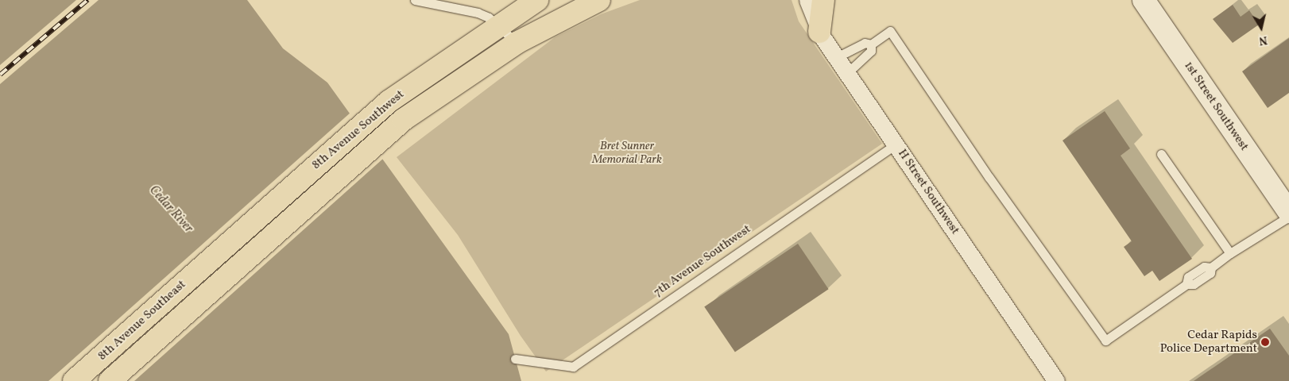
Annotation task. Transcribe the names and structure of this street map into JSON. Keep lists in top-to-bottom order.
{
  "streets": {
    "main road": ["1st Street Southwest", "8th Avenue Southwest", "8th Avenue Southeast"],
    "street": ["H Street Southwest"],
    "lane": ["7th Avenue Southwest"]
  },
  "crossings": [
    ["8th Avenue Southwest", "8th Avenue Southeast"],
    ["H Street Southwest", "7th Avenue Southwest"]
  ],
  "water": ["Cedar River"],
  "parks": ["Bret Sunner Memorial Park"],
  "places": ["Cedar Rapids Police Department"],
  "north": "bottom"
}
